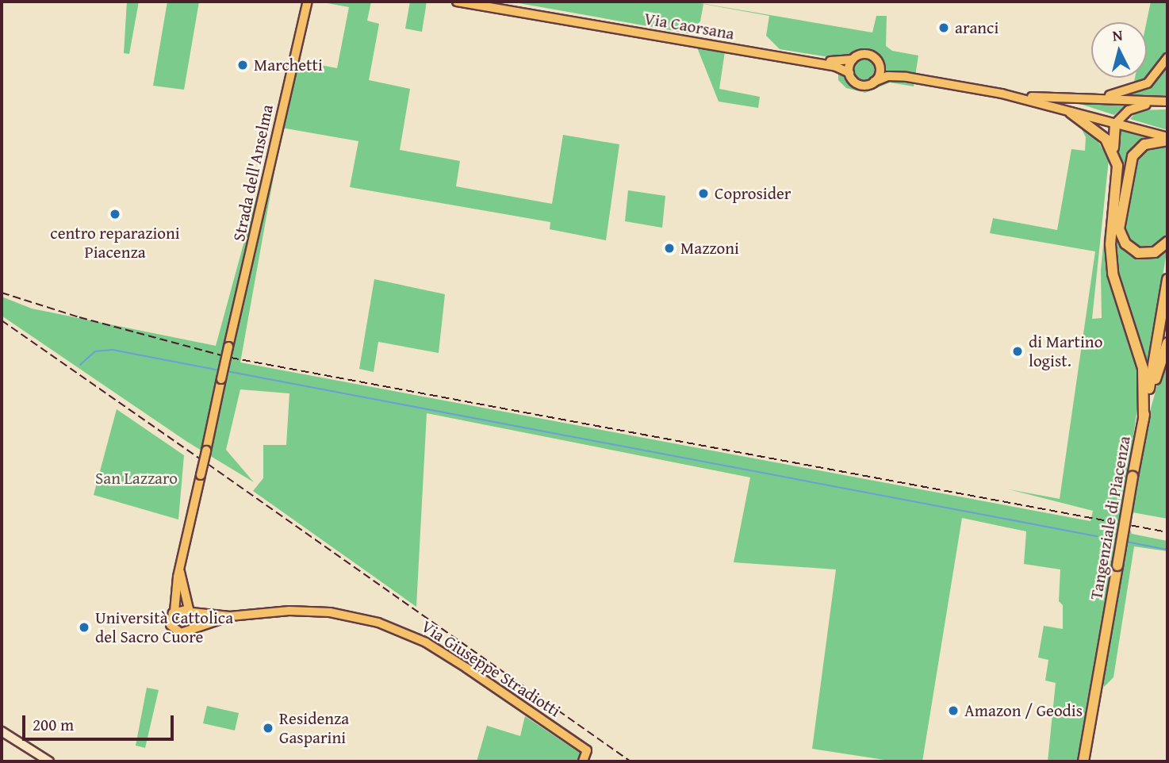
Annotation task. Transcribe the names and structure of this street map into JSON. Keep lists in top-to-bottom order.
{
  "streets": {
    "highway": ["Tangenziale di Piacenza"],
    "main road": ["Via Caorsana", "Strada dell'Anselma", "Via Giuseppe Stradiotti"]
  },
  "parks": ["San Lazzaro"],
  "places": [
    "aranci",
    "Marchetti",
    "Coprosider",
    "centro reparazioni Piacenza",
    "Mazzoni",
    "di Martino logist.",
    "Università Cattolica del Sacro Cuore",
    "Amazon / Geodis",
    "Residenza Gasparini"
  ],
  "scale_bar": "200 m",
  "north": "top"
}
